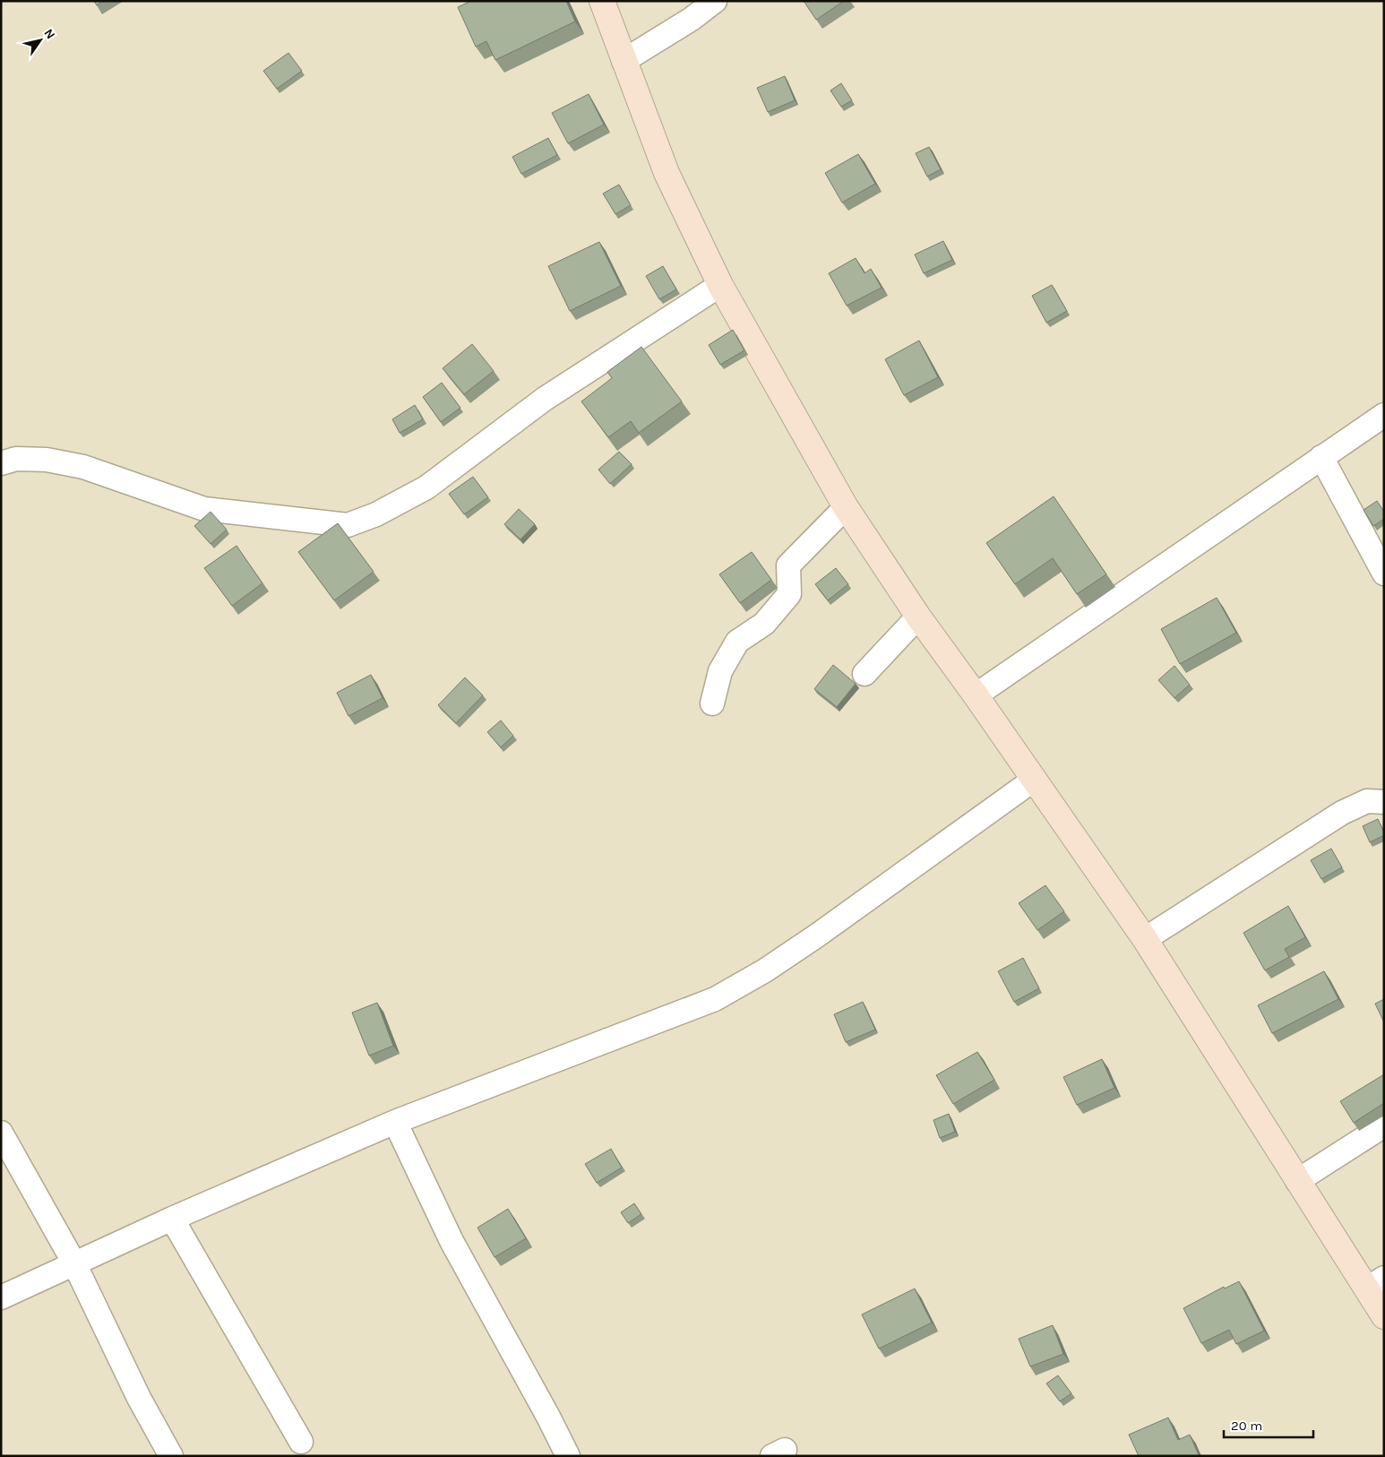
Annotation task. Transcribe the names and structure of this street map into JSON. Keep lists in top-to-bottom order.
{
  "scale_bar": "20 m",
  "north": "top right"
}
